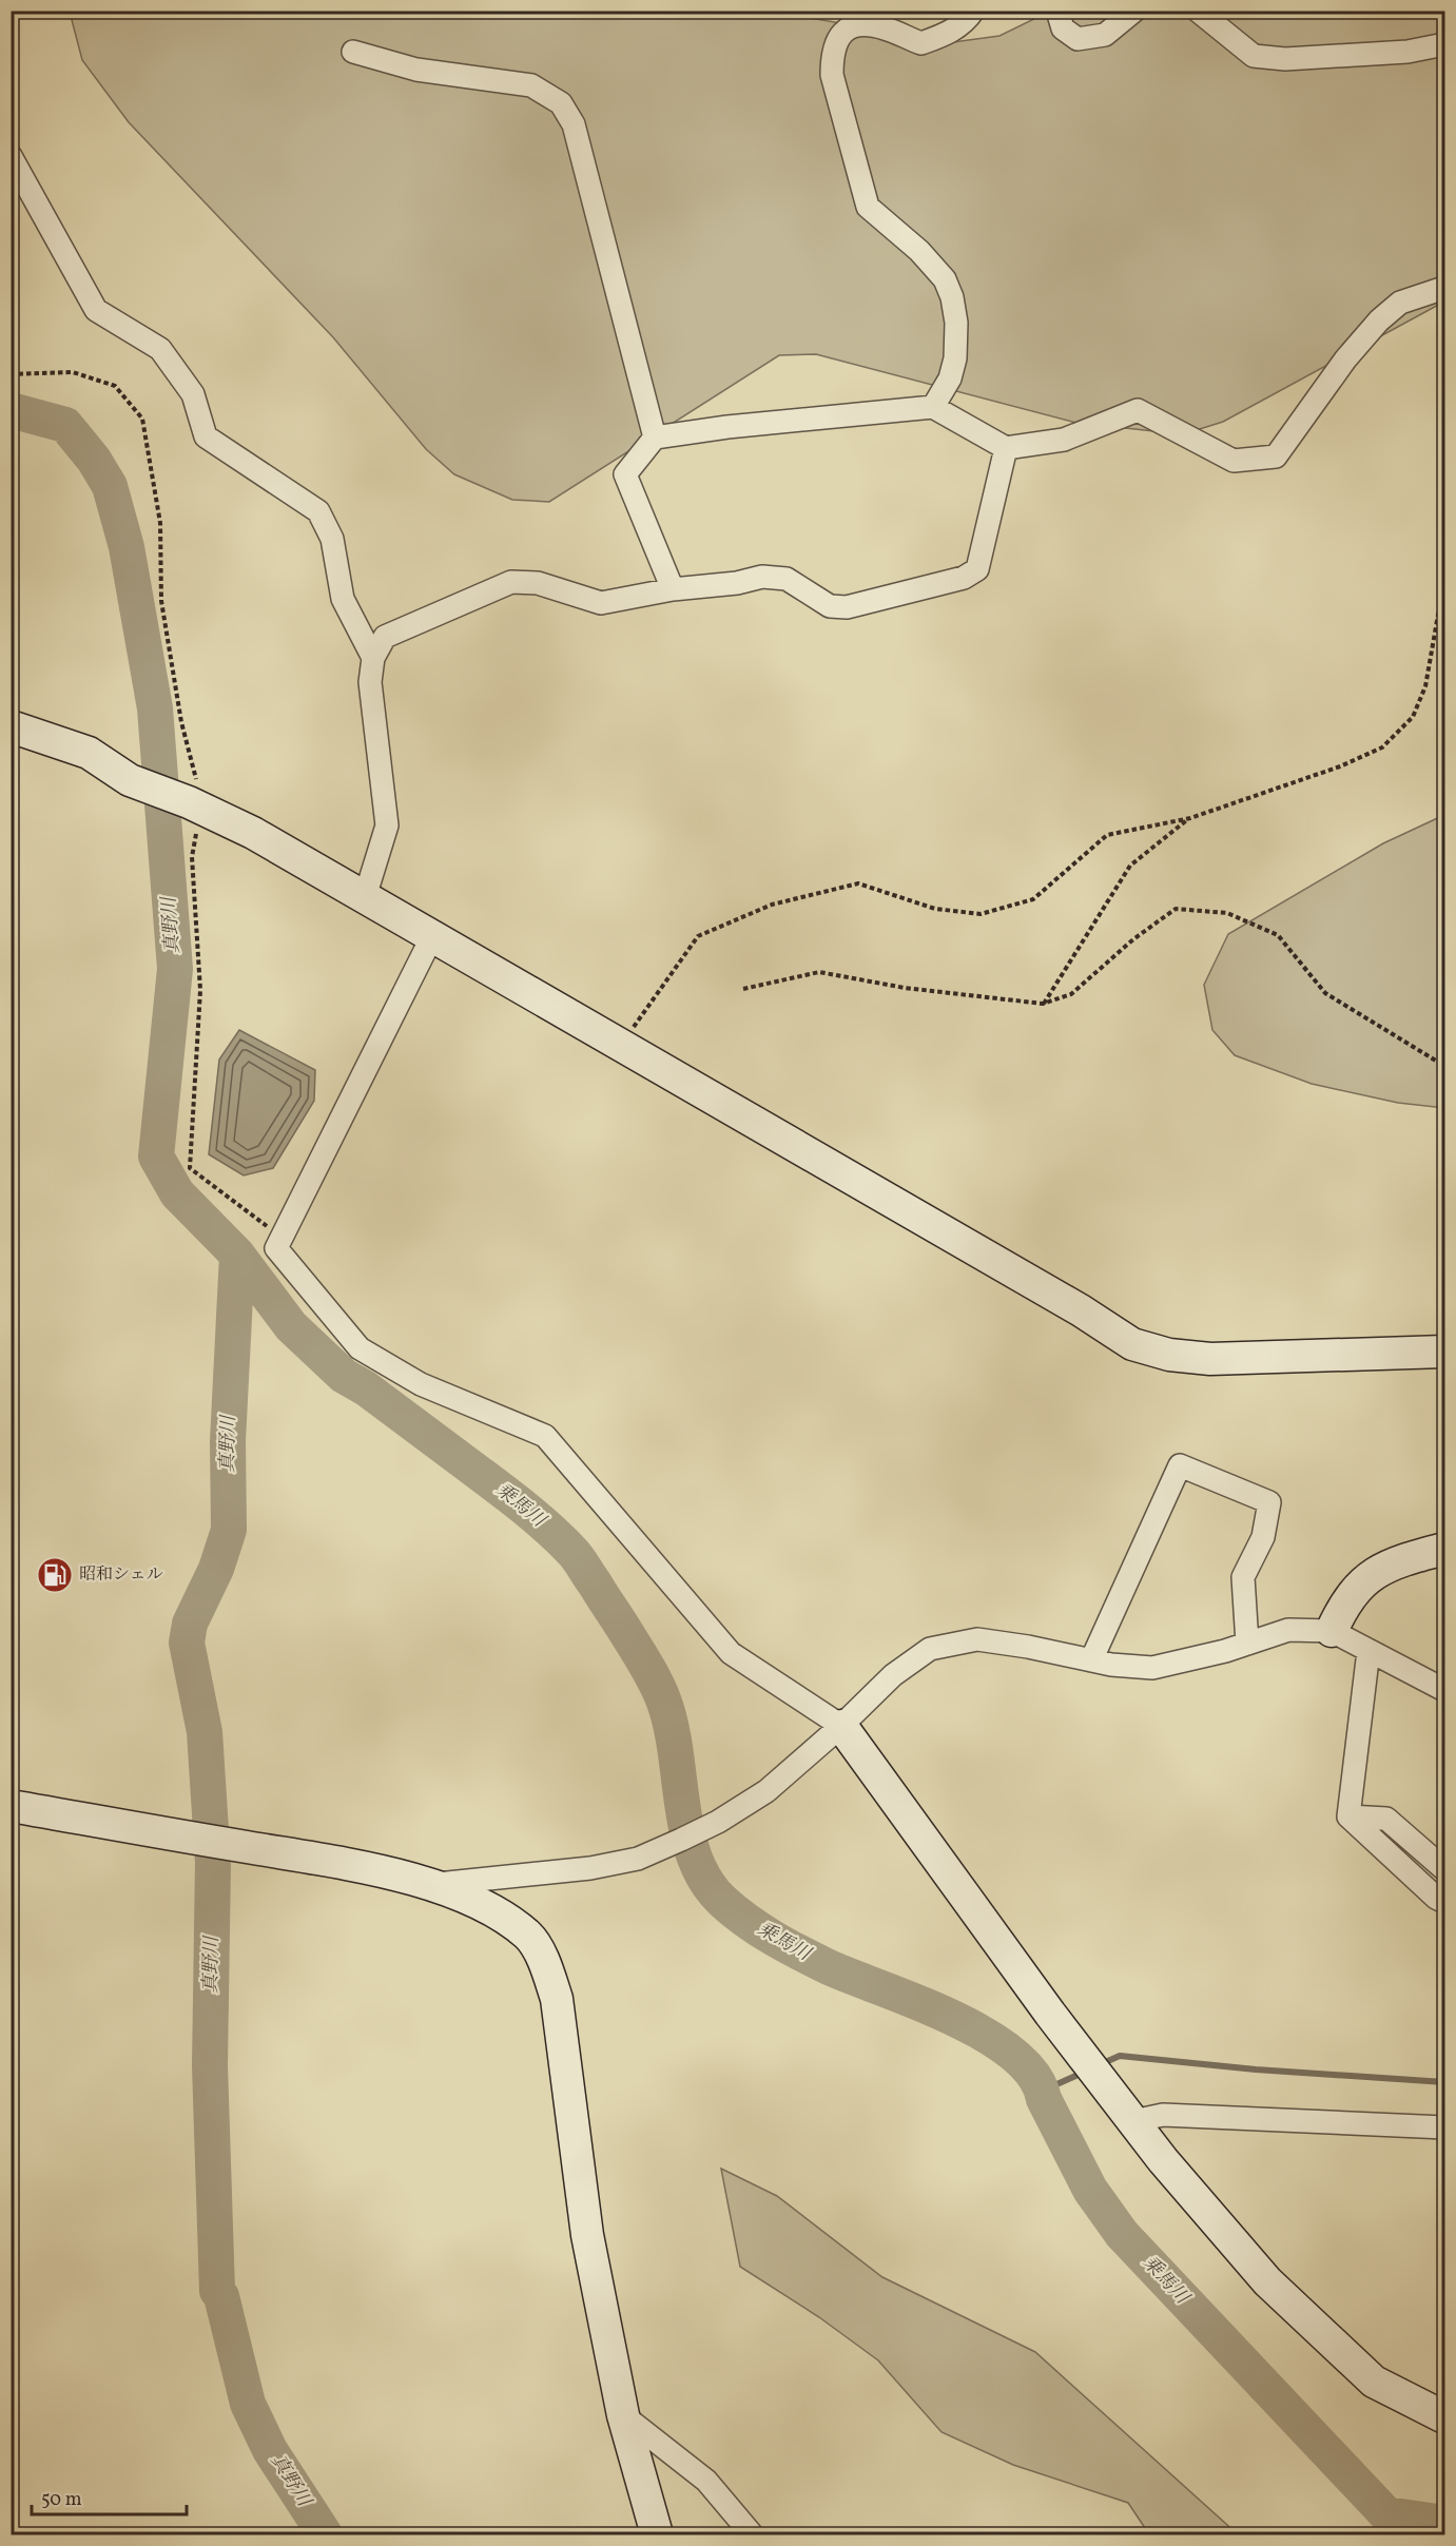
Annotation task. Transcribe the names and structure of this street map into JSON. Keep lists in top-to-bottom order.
{
  "water": ["真野川", "乗馬川"],
  "places": {
    "fuel station": ["昭和シェル"]
  },
  "scale_bar": "50 m"
}
